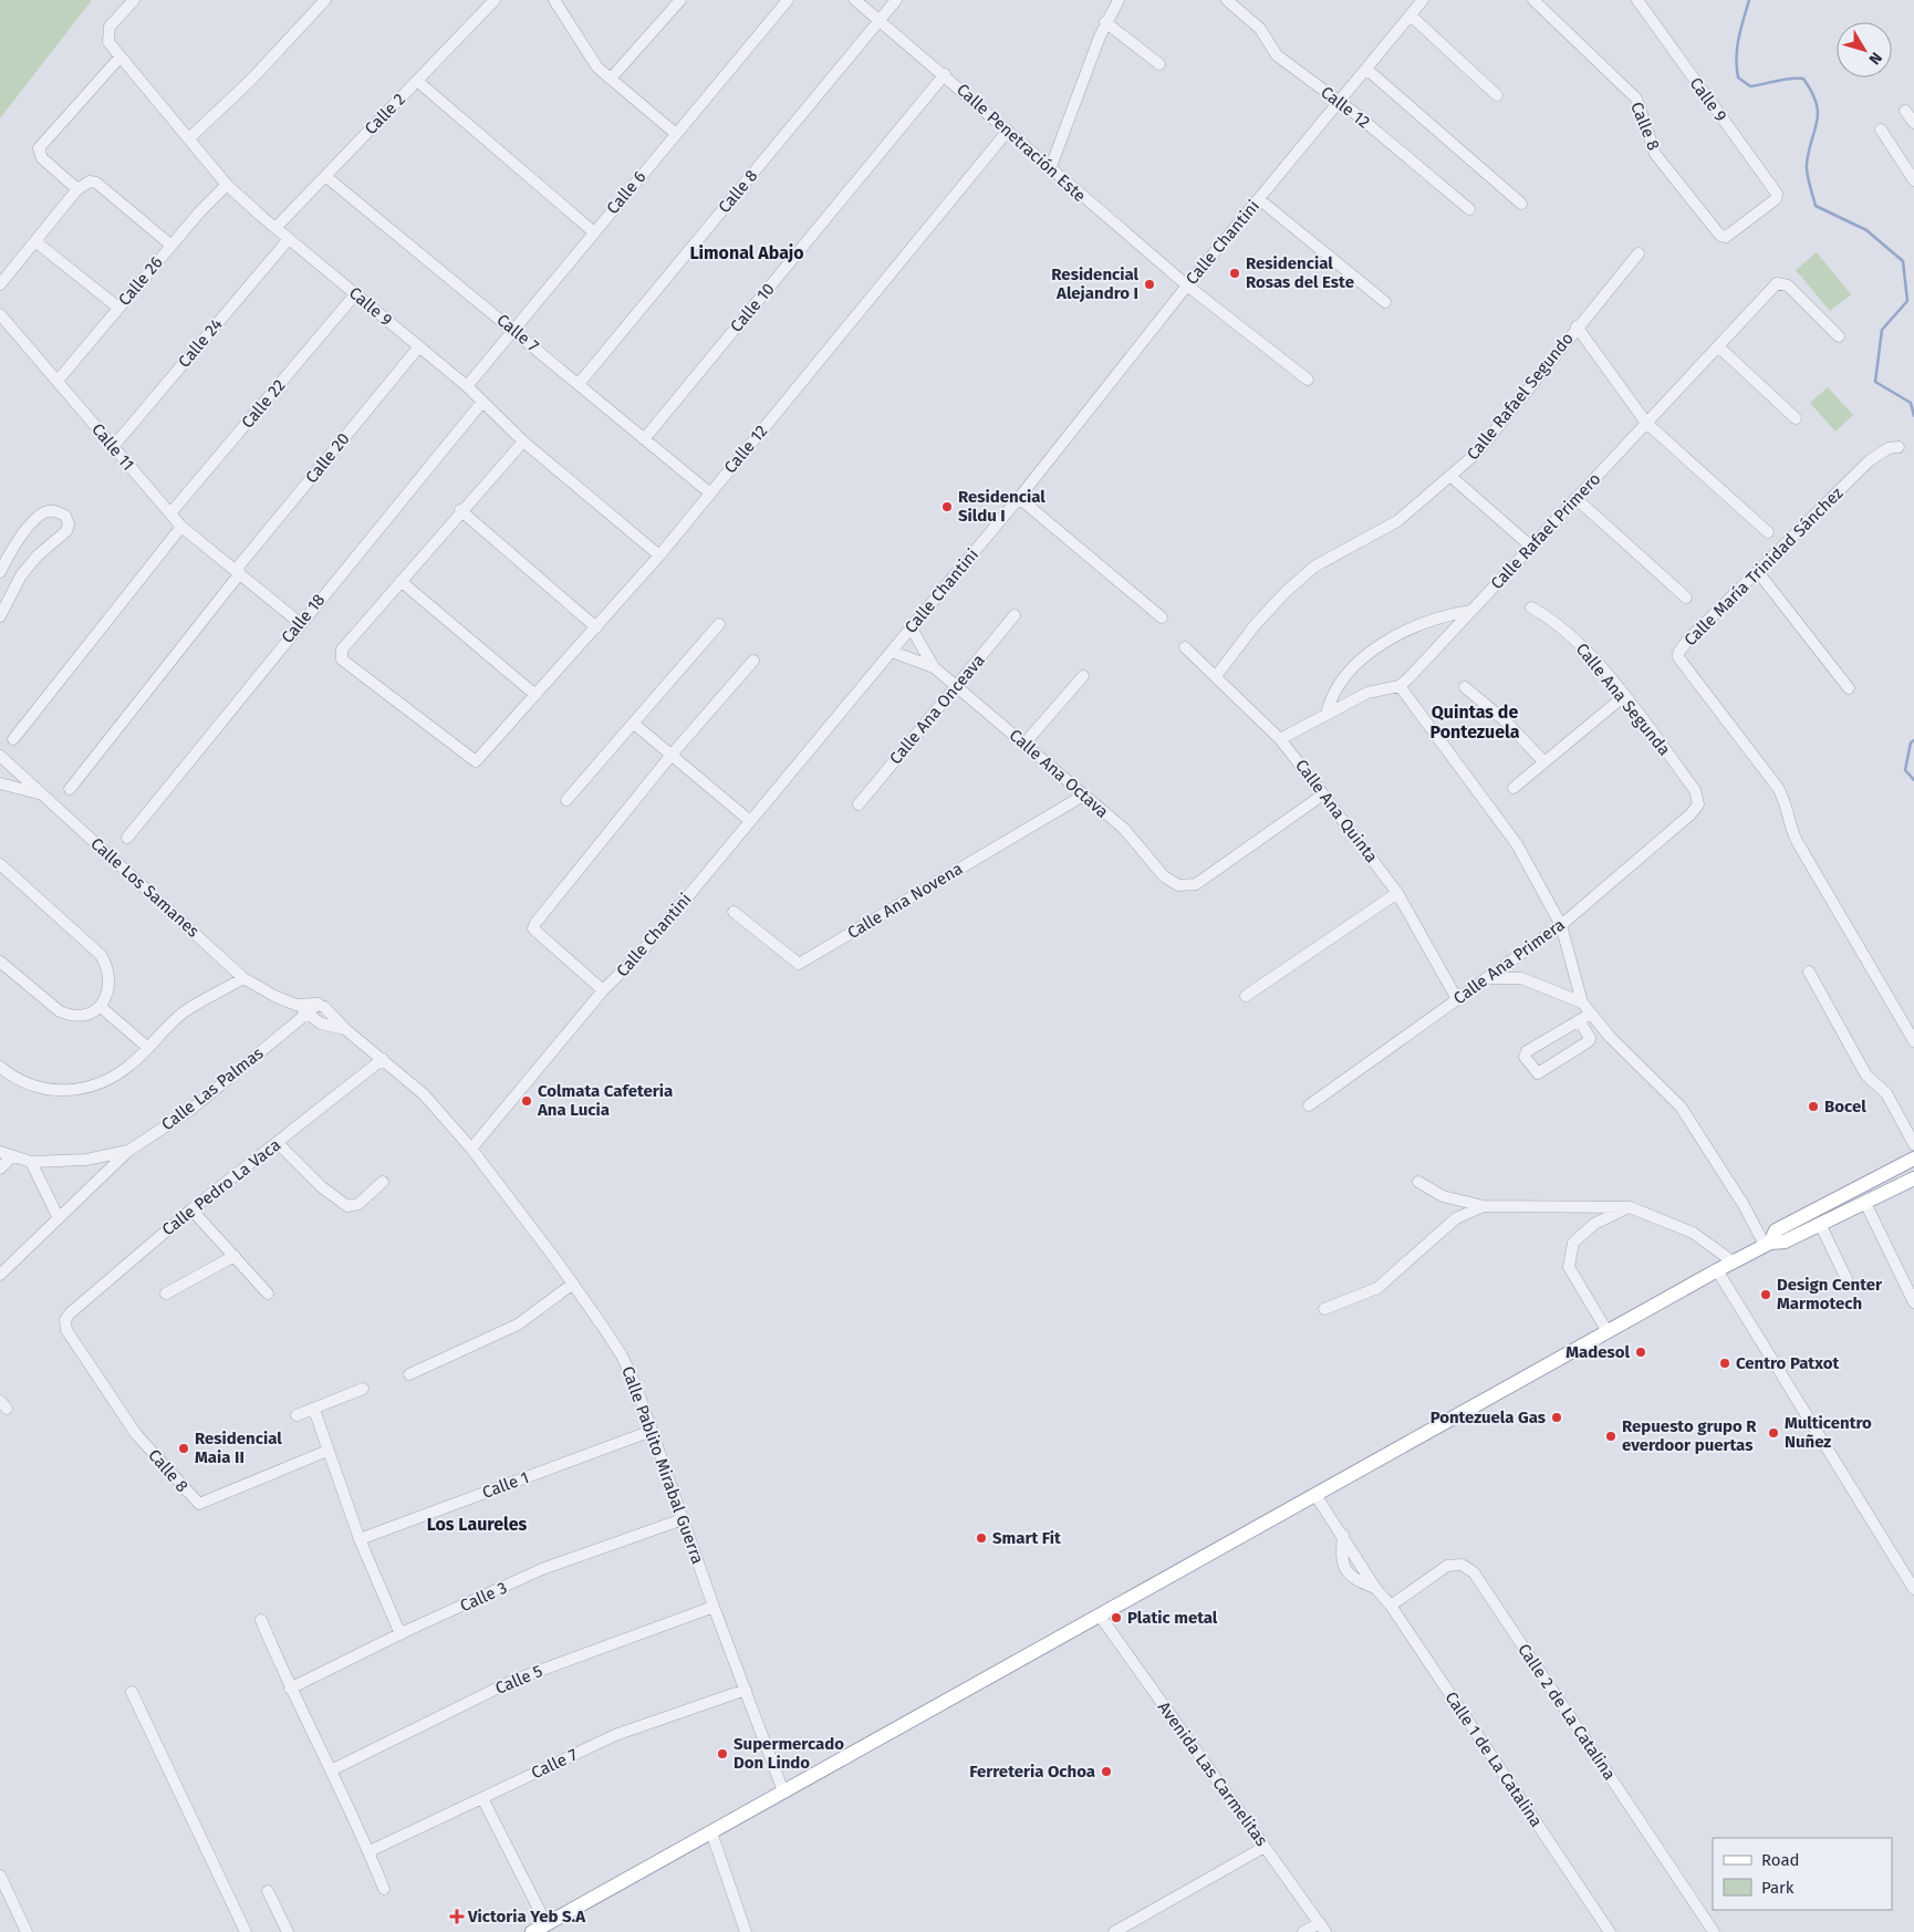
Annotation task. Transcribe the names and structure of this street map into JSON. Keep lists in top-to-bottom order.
{
  "streets": {
    "street": [
      "Calle 9",
      "Calle 12",
      "Calle 2",
      "Calle 8",
      "Calle Penetración Este",
      "Calle 6",
      "Calle Chantini",
      "Calle 26",
      "Calle 10",
      "Calle 7",
      "Calle 24",
      "Calle Rafael Segundo",
      "Calle 22",
      "Calle 11",
      "Calle 20",
      "Calle Rafael Primero",
      "Calle María Trinidad Sánchez",
      "Calle 18",
      "Calle Ana Segunda",
      "Calle Ana Onceava",
      "Calle Ana Octava",
      "Calle Ana Quinta",
      "Calle Los Samanes",
      "Calle Ana Novena",
      "Calle Ana Primera",
      "Calle Las Palmas",
      "Calle Pedro La Vaca",
      "Calle Pablito Mirabal Guerra",
      "Calle 1",
      "Calle 3",
      "Calle 5",
      "Calle 2 de La Catalina",
      "Calle 1 de La Catalina",
      "Avenida Las Carmelitas"
    ]
  },
  "crossings": [
    ["Calle 9", "Calle 12"],
    ["Calle 9", "Calle 2"],
    ["Calle 9", "Calle 8"],
    ["Calle 9", "Calle 6"],
    ["Calle 9", "Calle 26"],
    ["Calle 9", "Calle 24"],
    ["Calle 9", "Calle 22"],
    ["Calle 9", "Calle 20"],
    ["Calle 9", "Calle 18"],
    ["Calle 12", "Calle Penetración Este"],
    ["Calle 12", "Calle Chantini"],
    ["Calle 12", "Calle 7"],
    ["Calle 2", "Calle 7"],
    ["Calle 8", "Calle Penetración Este"],
    ["Calle 8", "Calle 7"],
    ["Calle 8", "Calle Pedro La Vaca"],
    ["Calle Penetración Este", "Calle Chantini"],
    ["Calle Penetración Este", "Calle 10"],
    ["Calle 6", "Calle 7"],
    ["Calle Chantini", "Calle Ana Octava"],
    ["Calle Chantini", "Calle Pablito Mirabal Guerra"],
    ["Calle 26", "Calle 11"],
    ["Calle 10", "Calle 7"],
    ["Calle 7", "Calle Pablito Mirabal Guerra"],
    ["Calle 24", "Calle 11"],
    ["Calle Rafael Segundo", "Calle Ana Quinta"],
    ["Calle 22", "Calle 11"],
    ["Calle 11", "Calle 20"],
    ["Calle 11", "Calle 18"],
    ["Calle Ana Segunda", "Calle Ana Primera"],
    ["Calle Ana Onceava", "Calle Ana Octava"],
    ["Calle Ana Octava", "Calle Ana Quinta"],
    ["Calle Ana Octava", "Calle Ana Novena"],
    ["Calle Ana Quinta", "Calle Ana Primera"],
    ["Calle Los Samanes", "Calle Las Palmas"],
    ["Calle Pedro La Vaca", "Calle Pablito Mirabal Guerra"],
    ["Calle Pablito Mirabal Guerra", "Calle 1"],
    ["Calle Pablito Mirabal Guerra", "Calle 3"],
    ["Calle Pablito Mirabal Guerra", "Calle 5"],
    ["Calle 2 de La Catalina", "Calle 1 de La Catalina"]
  ],
  "districts": ["Limonal Abajo", "Quintas de Pontezuela", "Los Laureles"],
  "places": {
    "other": [
      "Residencial Rosas del Este",
      "Residencial Alejandro I",
      "Residencial Sildu I",
      "Colmata Cafeteria Ana Lucia",
      "Bocel",
      "Design Center Marmotech",
      "Madesol",
      "Centro Patxot",
      "Pontezuela Gas",
      "Multicentro Nuñez",
      "Repuesto grupo R everdoor puertas",
      "Residencial Maia II",
      "Smart Fit",
      "Platic metal",
      "Supermercado Don Lindo",
      "Ferreteria Ochoa"
    ],
    "health": ["Victoria Yeb S.A"]
  },
  "legend": ["Road", "Park"],
  "north": "bottom right"
}
